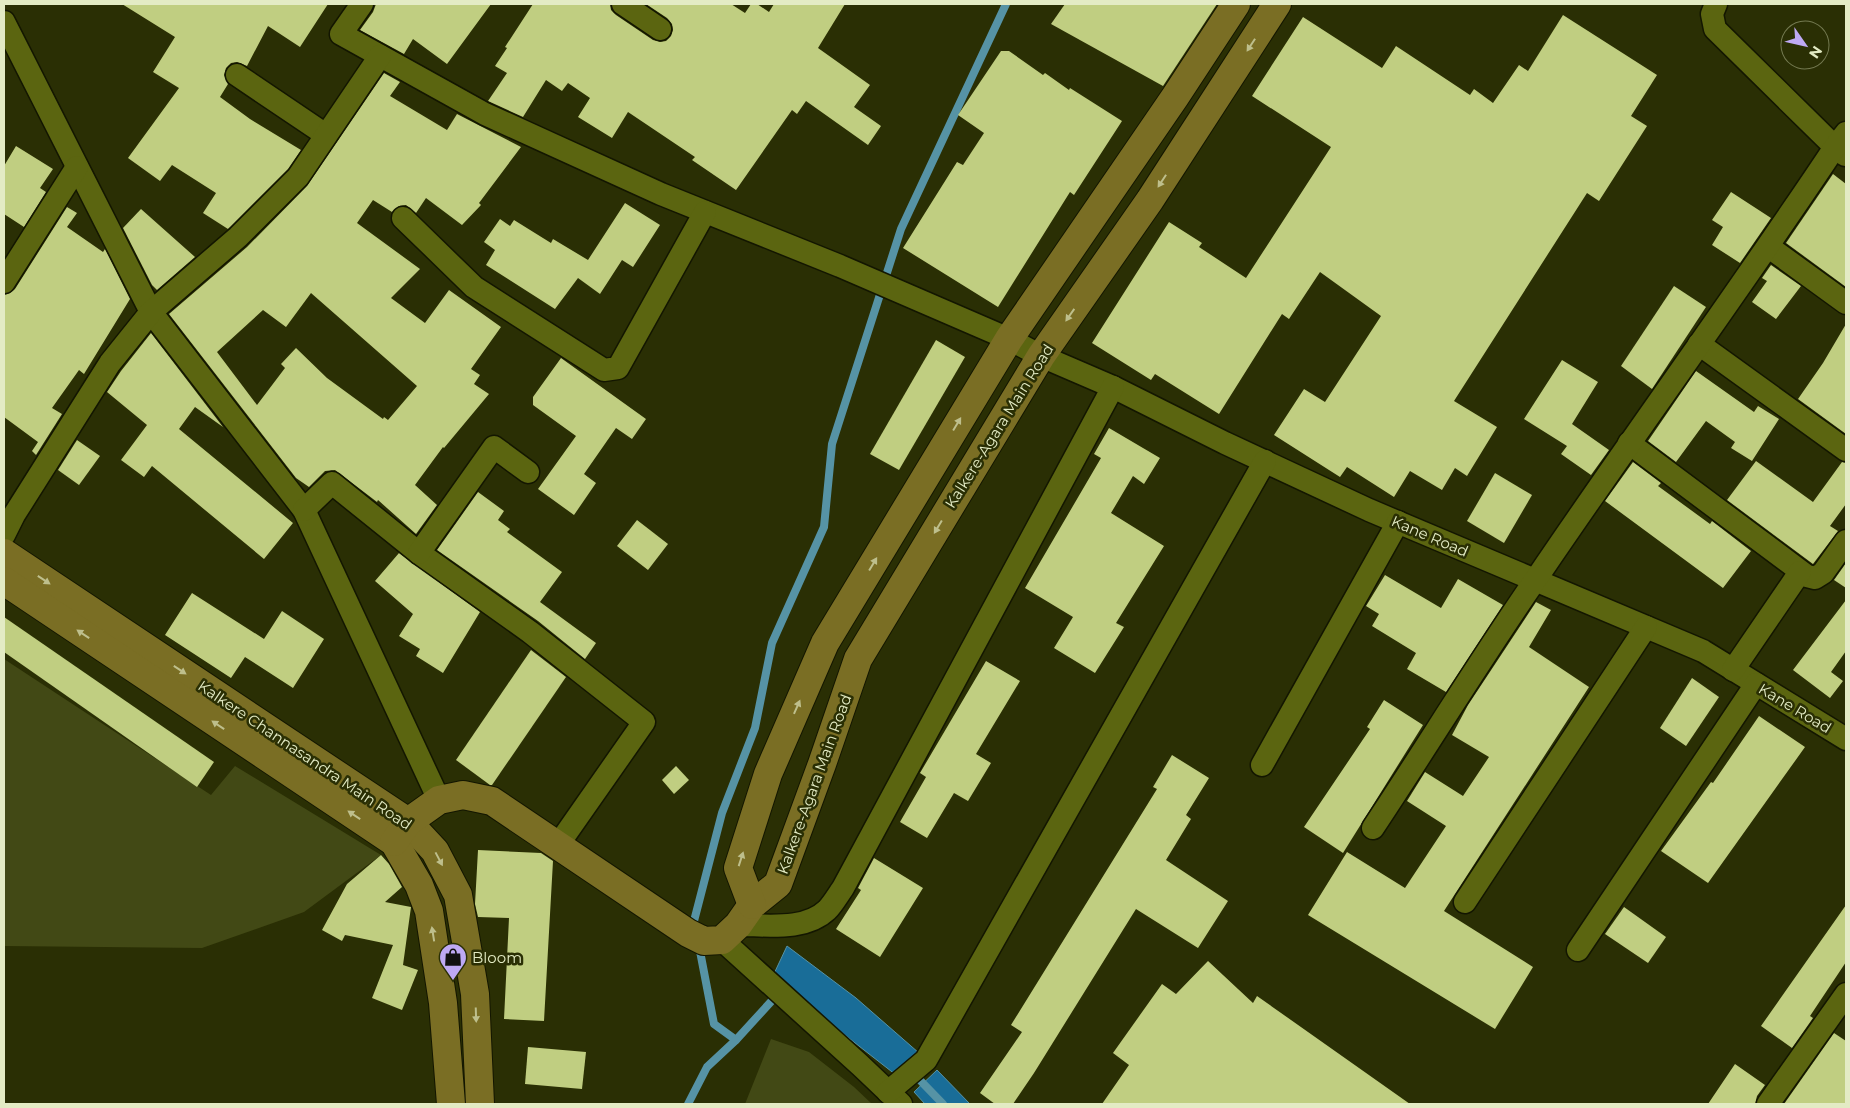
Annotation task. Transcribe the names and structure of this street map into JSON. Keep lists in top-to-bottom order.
{
  "streets": {
    "street": ["Kalkere-Agara Main Road", "Kane Road", "Kalkere Channasandra Main Road"]
  },
  "crossings": [
    ["Kalkere-Agara Main Road", "Kane Road"]
  ],
  "places": {
    "shop": ["Bloom"]
  },
  "north": "bottom right"
}
